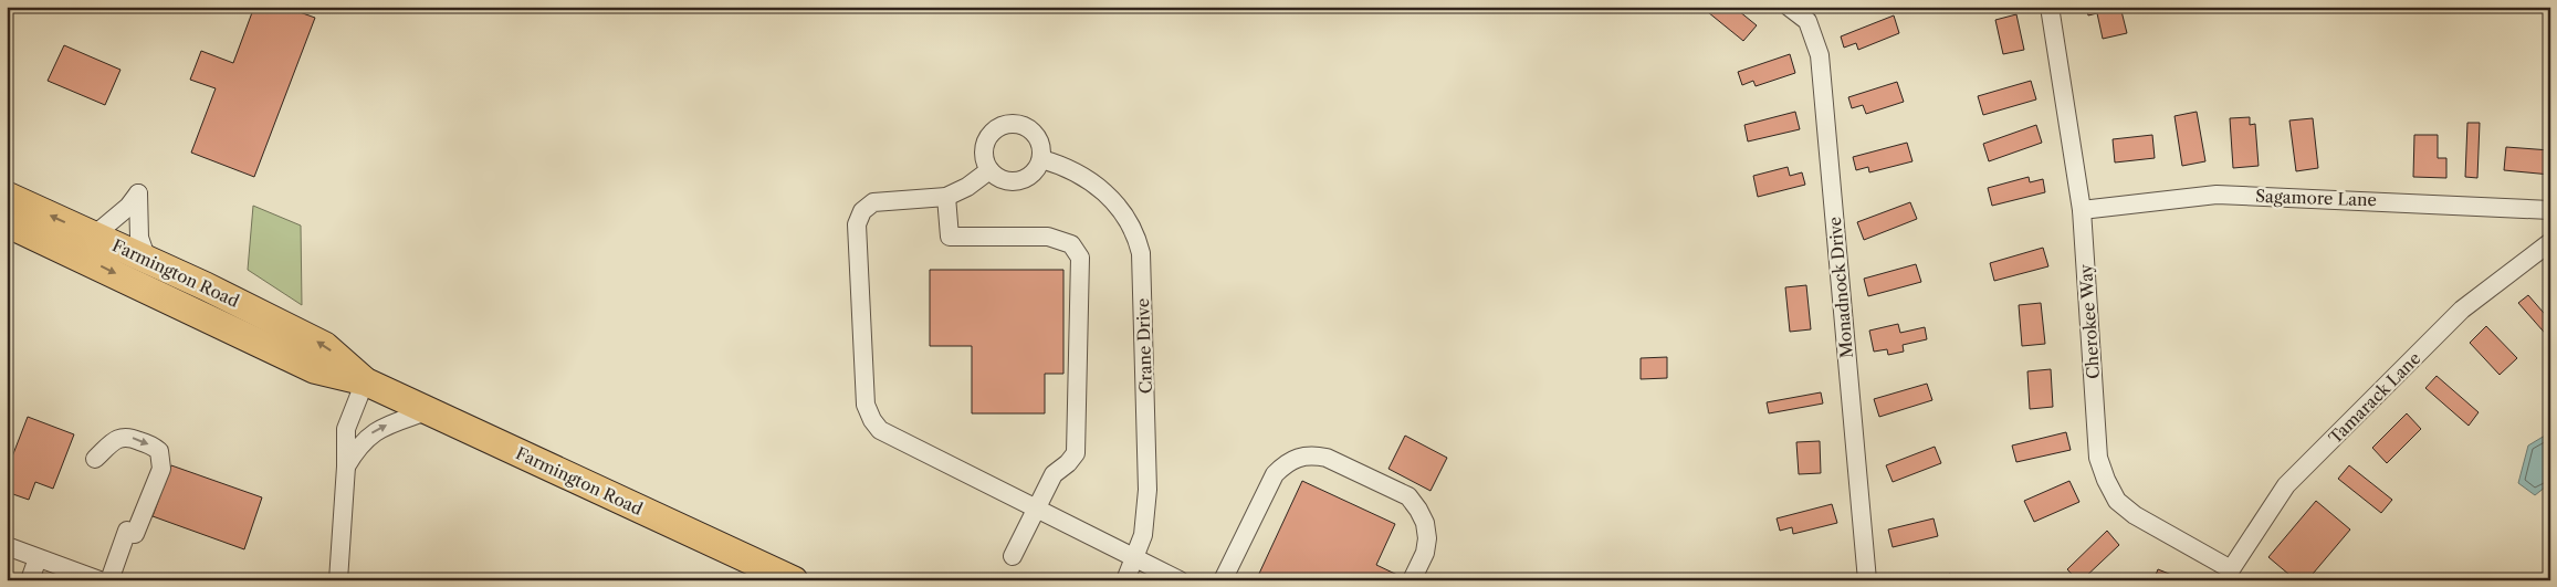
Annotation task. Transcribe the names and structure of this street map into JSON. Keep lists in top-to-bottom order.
{
  "streets": {
    "highway": ["Farmington Road"],
    "street": [
      "Sagamore Lane",
      "Monadnock Drive",
      "Cherokee Way",
      "Crane Drive",
      "Tamarack Lane"
    ]
  },
  "crossings": [
    ["Sagamore Lane", "Cherokee Way"],
    ["Cherokee Way", "Tamarack Lane"]
  ]
}
